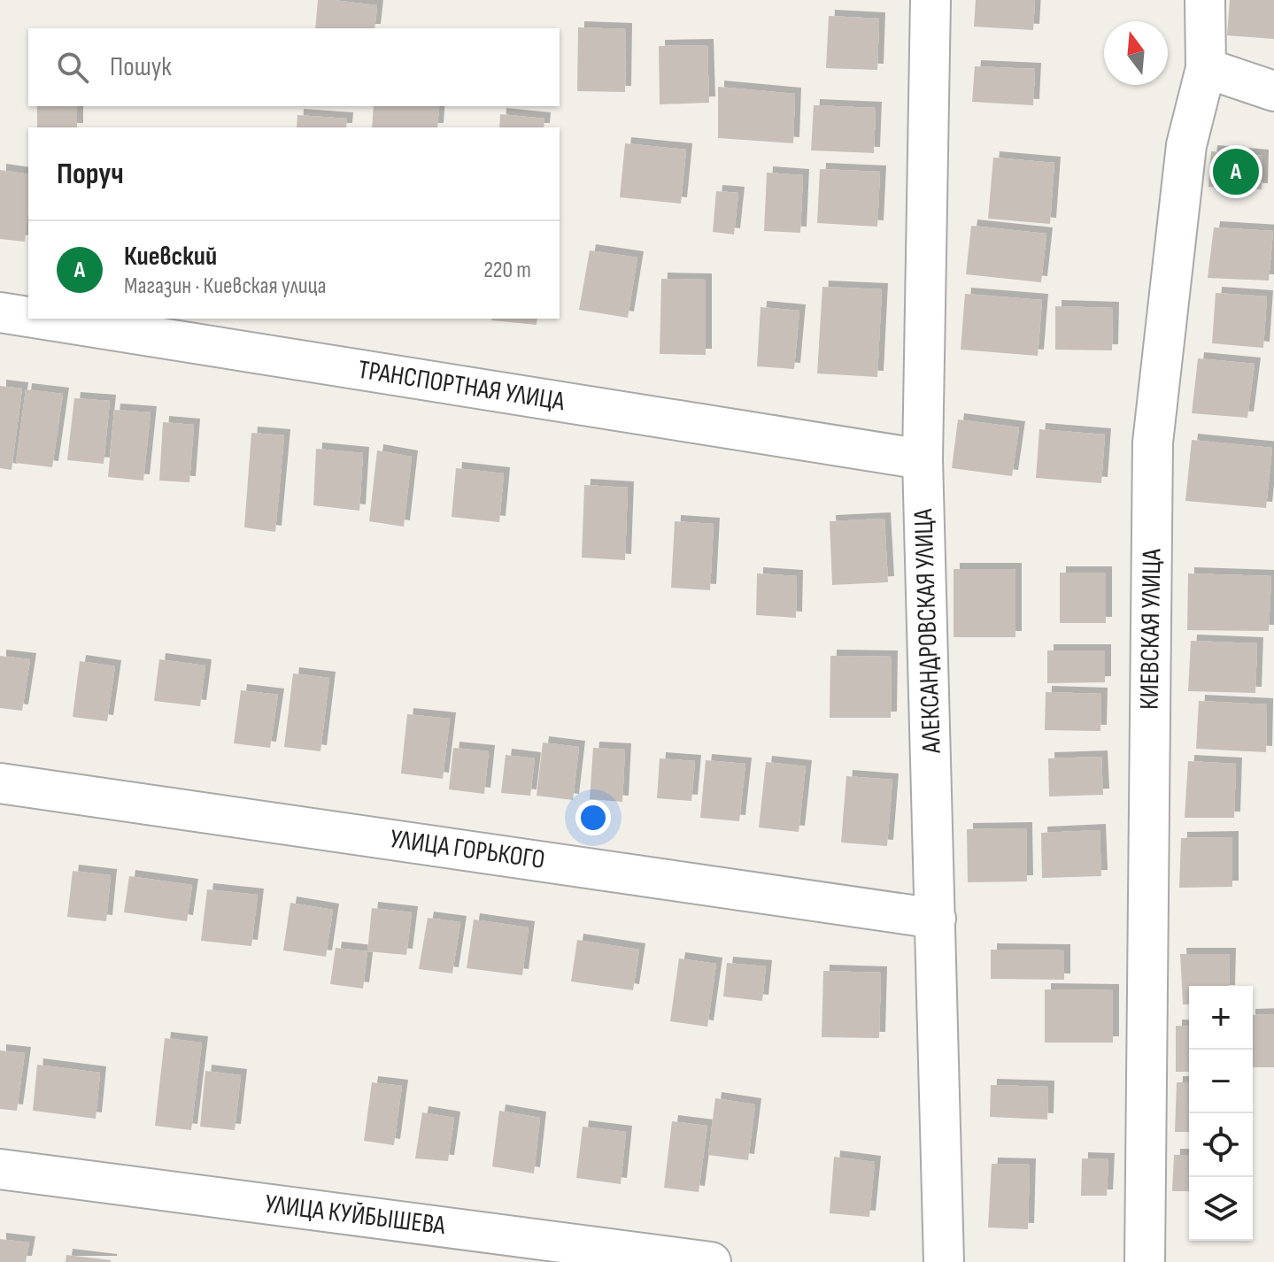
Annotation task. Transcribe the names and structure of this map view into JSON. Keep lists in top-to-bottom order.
{
  "streets": {
    "street": [
      "ТРАНСПОРТНАЯ УЛИЦА",
      "КИЕВСКАЯ УЛИЦА",
      "АЛЕКСАНДРОВСКАЯ УЛИЦА",
      "УЛИЦА ГОРЬКОГО",
      "УЛИЦА КУЙБЫШЕВА"
    ]
  },
  "crossings": [
    ["ТРАНСПОРТНАЯ УЛИЦА", "АЛЕКСАНДРОВСКАЯ УЛИЦА"],
    ["АЛЕКСАНДРОВСКАЯ УЛИЦА", "УЛИЦА ГОРЬКОГО"]
  ],
  "north": "top",
  "page": {
    "search": "Пошук",
    "heading": "Поруч",
    "pins": "A",
    "list": [
      {
        "mark": "A",
        "name": "Киевский",
        "note": "Магазин · Киевская улица",
        "value": "220 m"
      }
    ],
    "map_buttons": ["+", "−"]
  }
}
